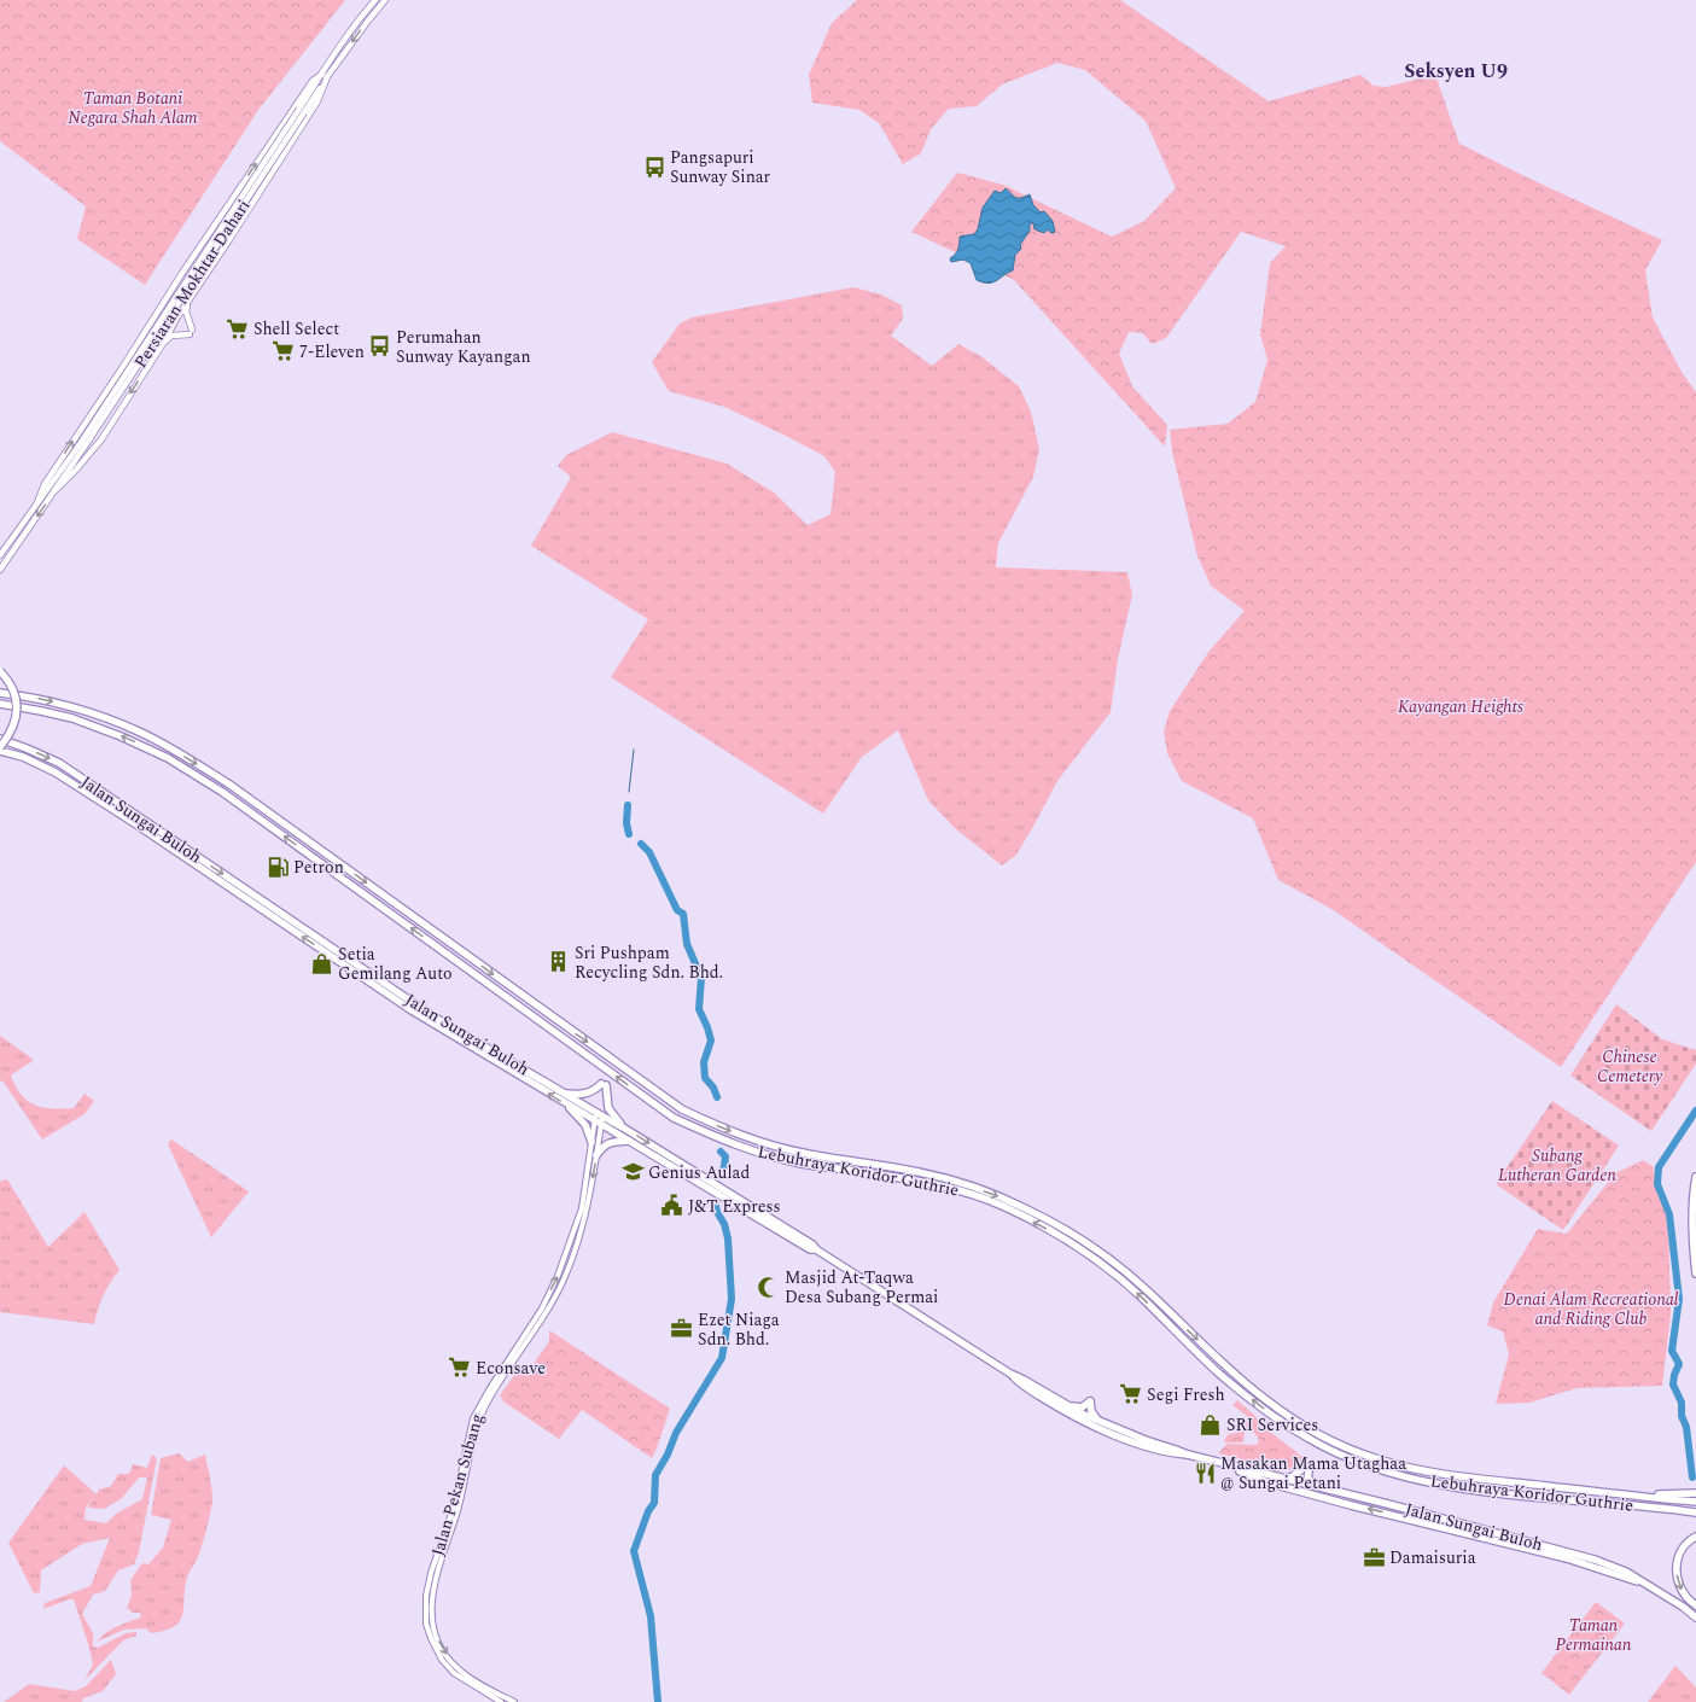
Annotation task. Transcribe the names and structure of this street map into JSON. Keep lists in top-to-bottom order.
{
  "streets": {
    "highway": ["Jalan Sungai Buloh", "Lebuhraya Koridor Guthrie"],
    "main road": ["Persiaran Mokhtar Dahari", "Jalan Pekan Subang"]
  },
  "crossings": [
    ["Jalan Sungai Buloh", "Jalan Pekan Subang"]
  ],
  "districts": ["Seksyen U9"],
  "parks": [
    "Taman Botani Negara Shah Alam",
    "Kayangan Heights",
    "Chinese Cemetery",
    "Subang Lutheran Garden",
    "Denai Alam Recreational and Riding Club",
    "Taman Permainan"
  ],
  "places": {
    "bus stop": ["Pangsapuri Sunway Sinar", "Perumahan Sunway Kayangan"],
    "supermarket": [
      "Shell Select",
      "7-Eleven",
      "Econsave",
      "Segi Fresh"
    ],
    "fuel station": ["Petron"],
    "building": ["Sri Pushpam Recycling Sdn. Bhd."],
    "shop": ["Setia Gemilang Auto", "SRI Services"],
    "school or university": ["Genius Aulad"],
    "public building": ["J&T Express"],
    "mosque": ["Masjid At-Taqwa Desa Subang Permai"],
    "office": ["Ezet Niaga Sdn. Bhd.", "Damaisuria"],
    "restaurant": ["Masakan Mama Utaghaa @ Sungai Petani"]
  }
}
